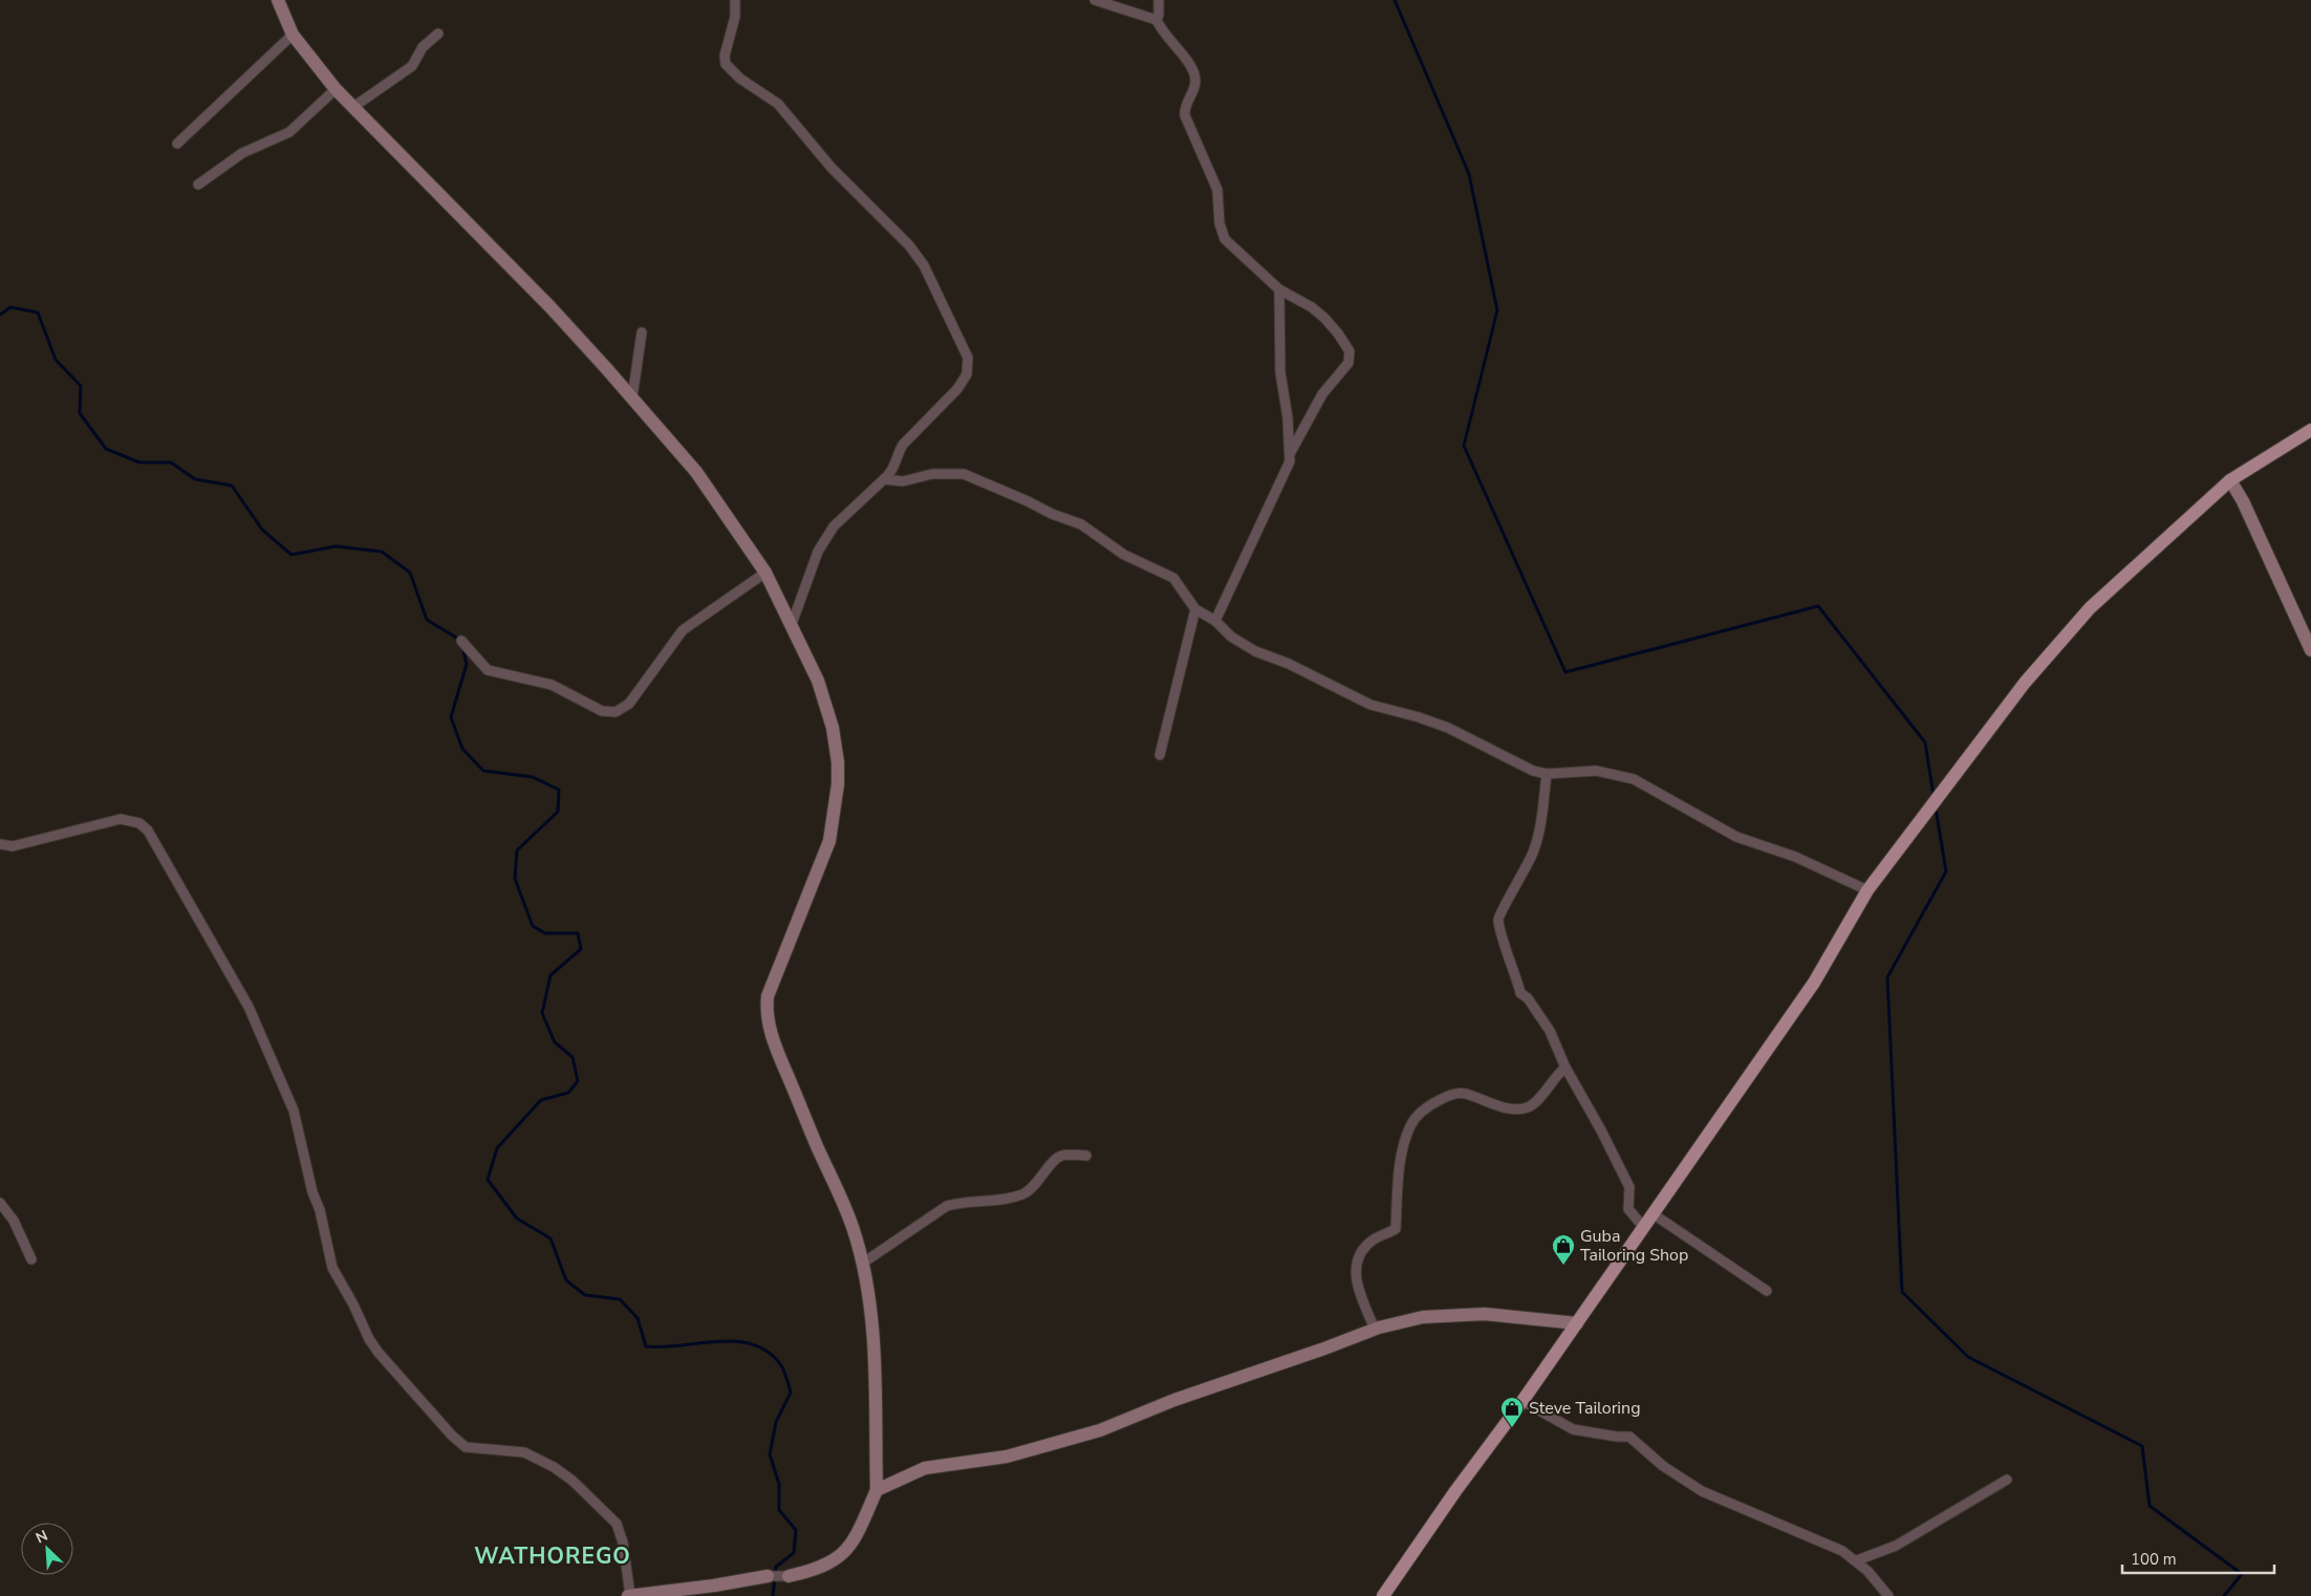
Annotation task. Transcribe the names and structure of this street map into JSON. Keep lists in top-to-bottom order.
{
  "districts": ["WATHOREGO"],
  "places": {
    "shop": ["Guba Tailoring Shop", "Steve Tailoring"]
  },
  "scale_bar": "100 m",
  "north": "top left"
}
